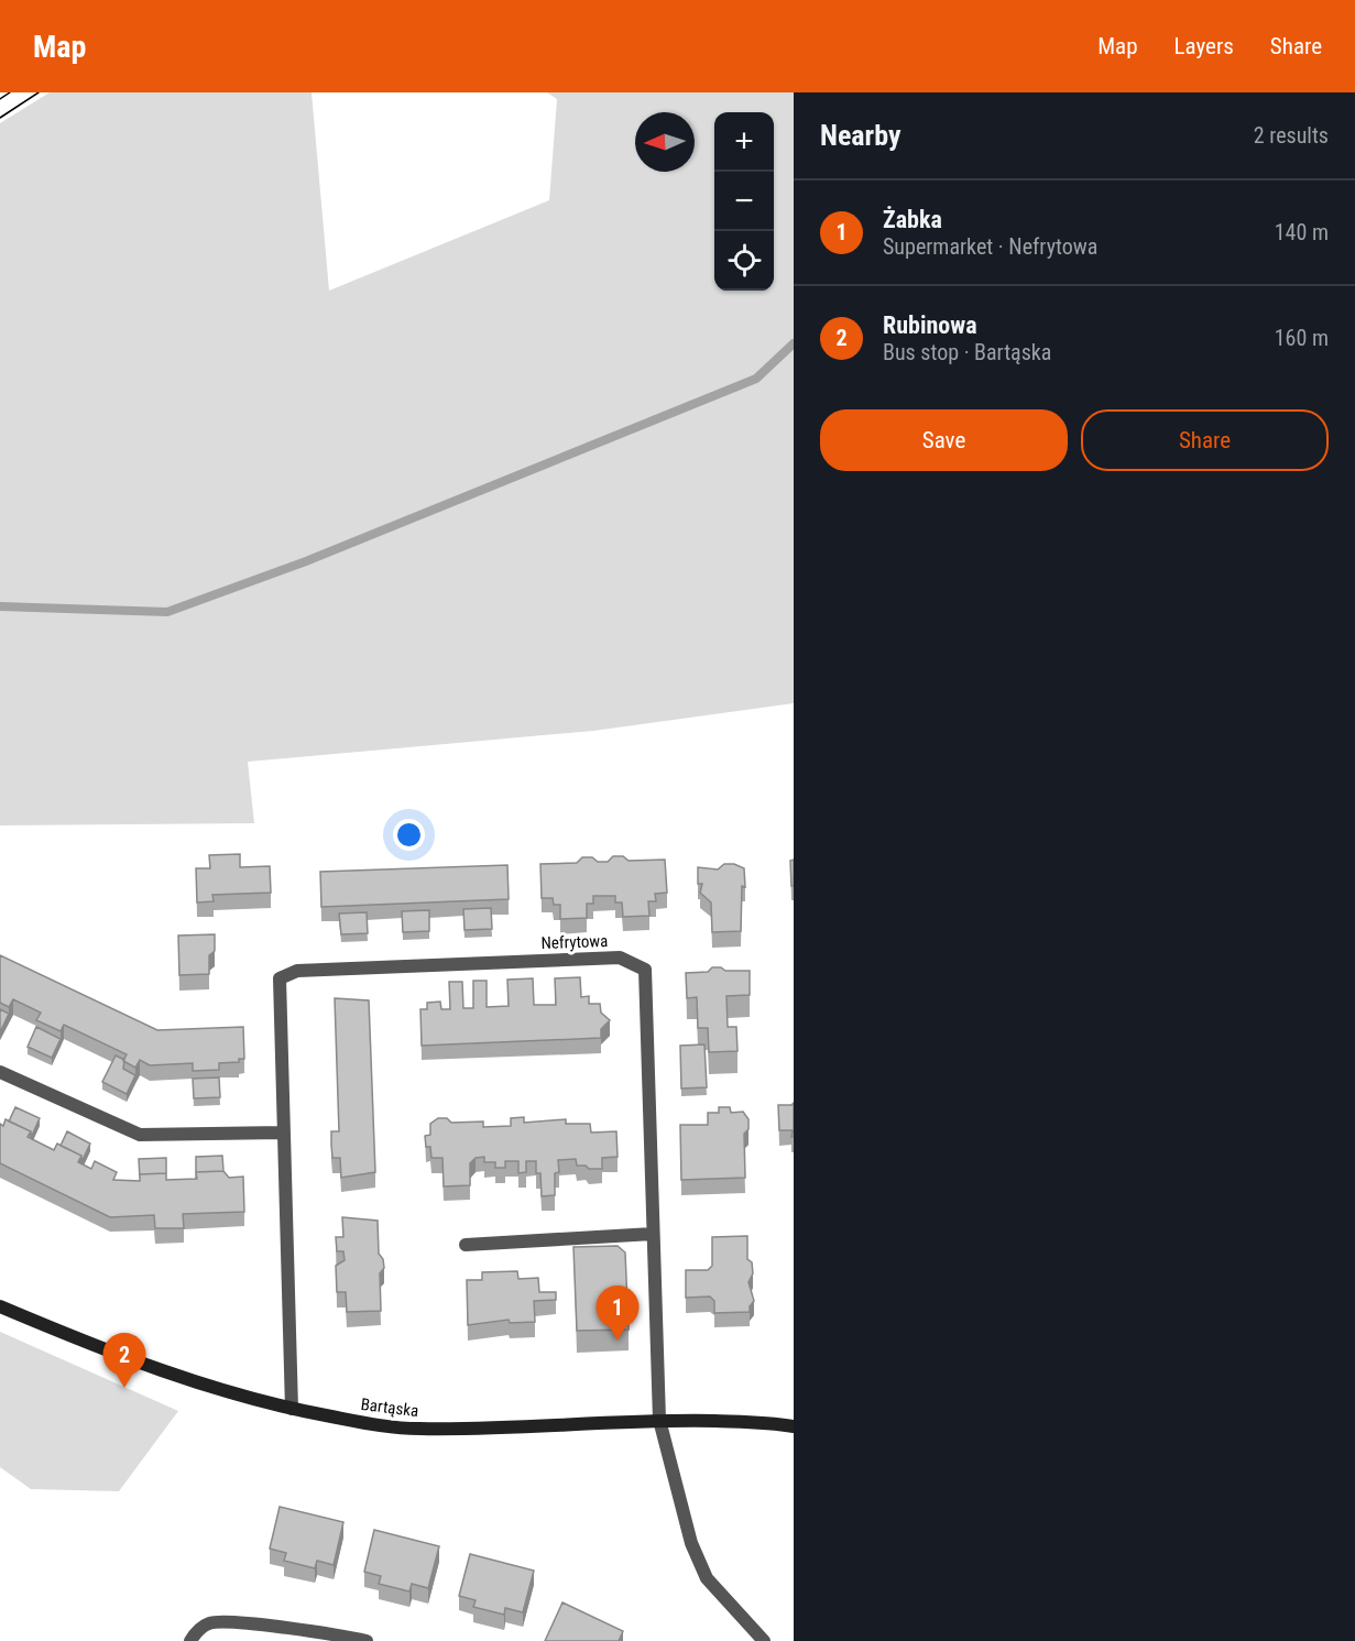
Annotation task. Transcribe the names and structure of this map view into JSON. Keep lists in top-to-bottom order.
{
  "streets": {
    "street": ["Nefrytowa", "Bartąska"]
  },
  "crossings": [
    ["Nefrytowa", "Bartąska"]
  ],
  "north": "left",
  "page": {
    "header": "Map",
    "nav": ["Map", "Layers", "Share"],
    "heading": ["Nearby", "2 results"],
    "map_buttons": ["+", "−"],
    "list": [
      {
        "mark": "1",
        "name": "Żabka",
        "note": "Supermarket · Nefrytowa",
        "value": "140 m"
      },
      {
        "mark": "2",
        "name": "Rubinowa",
        "note": "Bus stop · Bartąska",
        "value": "160 m"
      }
    ],
    "buttons": ["Save", "Share"],
    "pins": ["1", "2"]
  }
}
